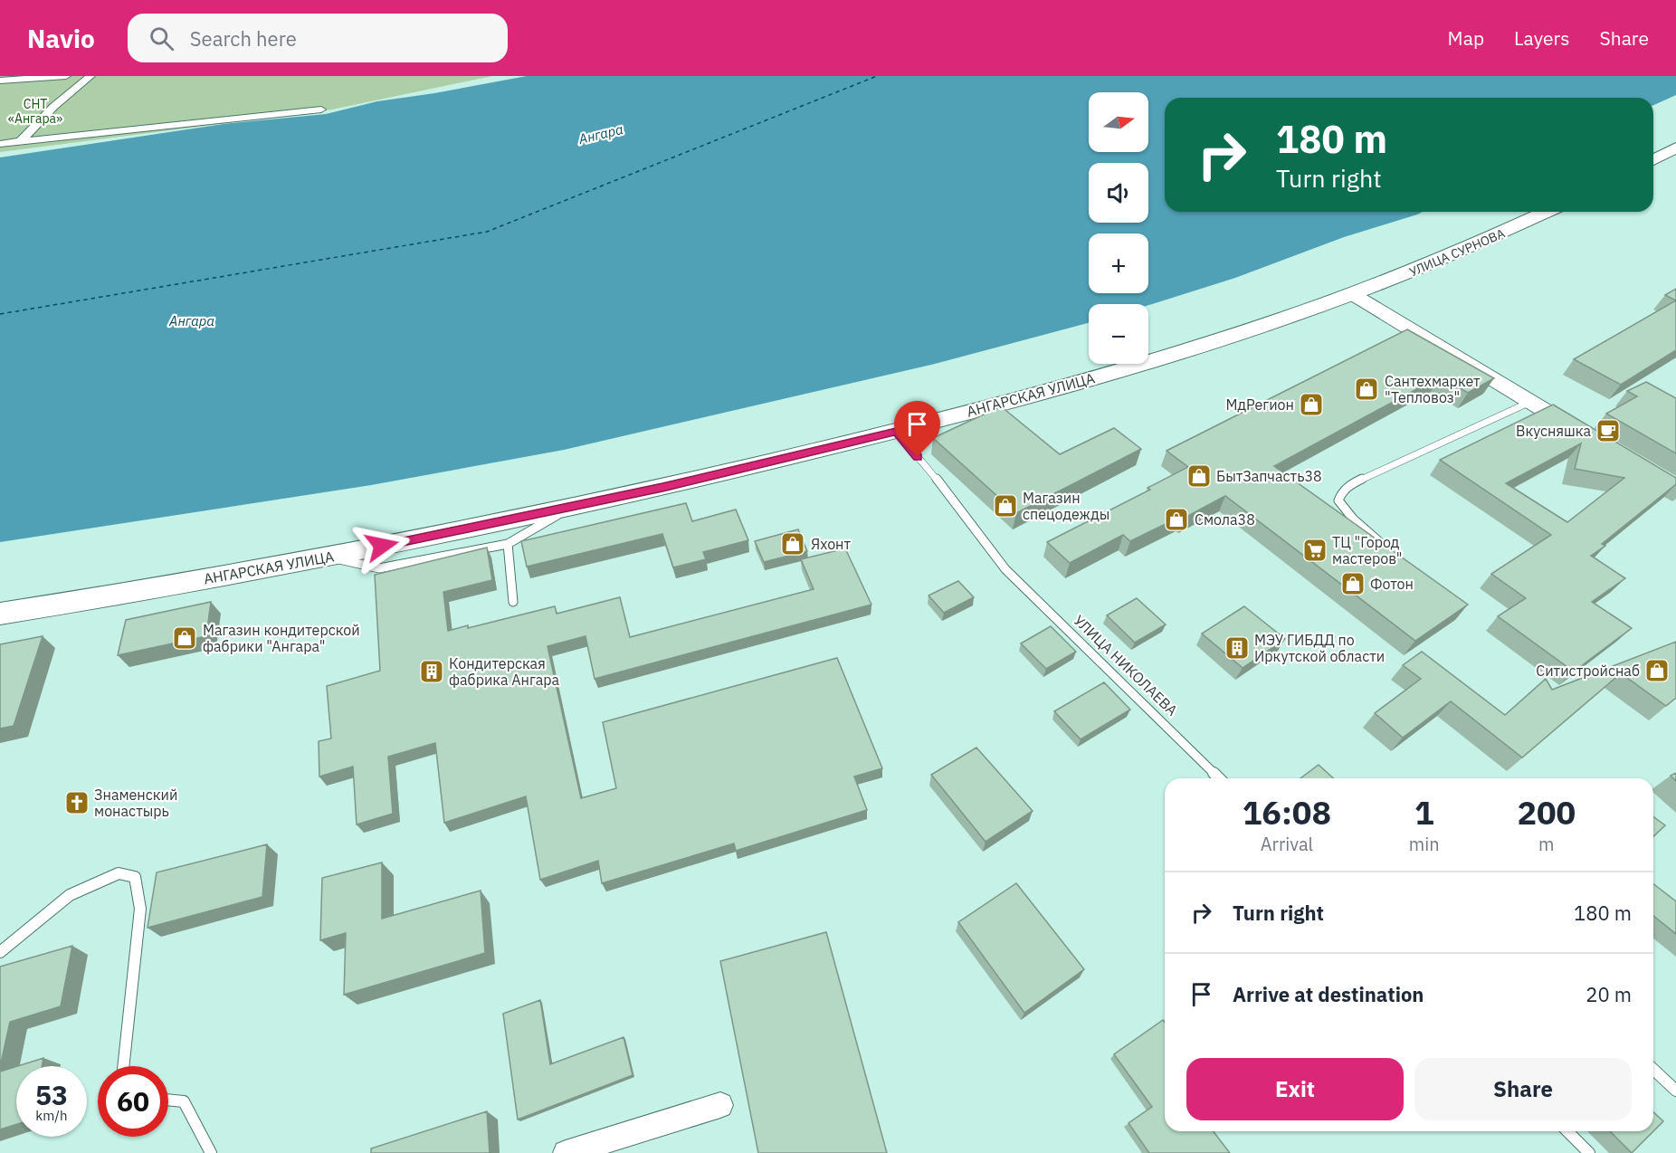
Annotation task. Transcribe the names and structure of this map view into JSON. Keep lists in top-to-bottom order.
{
  "streets": {
    "main road": ["УЛИЦА СУРНОВА", "АНГАРСКАЯ УЛИЦА"],
    "lane": ["УЛИЦА НИКОЛАЕВА"]
  },
  "crossings": [
    ["УЛИЦА СУРНОВА", "АНГАРСКАЯ УЛИЦА"],
    ["АНГАРСКАЯ УЛИЦА", "УЛИЦА НИКОЛАЕВА"]
  ],
  "water": ["Ангара"],
  "parks": ["СНТ «Ангара»"],
  "places": {
    "shop": [
      "Сантехмаркет \"Тепловоз\"",
      "МдРегион",
      "БытЗапчасть38",
      "Магазин спецодежды",
      "Смола38",
      "Яхонт",
      "Фотон",
      "Магазин кондитерской фабрики \"Ангара\"",
      "Ситистройснаб"
    ],
    "cafe": ["Вкусняшка"],
    "supermarket": ["ТЦ \"Город мастеров\""],
    "building": ["МЭУ ГИБДД по Иркутской области", "Кондитерская фабрика Ангара"],
    "church": ["Знаменский монастырь"]
  },
  "north": "right",
  "page": {
    "header": "Navio",
    "search": "Search here",
    "nav": ["Map", "Layers", "Share"],
    "map_buttons": ["+", "−"],
    "turn": ["180 m", "Turn right"],
    "eta": [
      "16:08",
      "Arrival",
      "1",
      "min",
      "200",
      "m"
    ],
    "list": [
      {
        "name": "Turn right",
        "value": "180 m"
      },
      {
        "name": "Arrive at destination",
        "value": "20 m"
      }
    ],
    "buttons": ["Exit", "Share"],
    "speed": "53 km/h",
    "limit": "60"
  }
}
